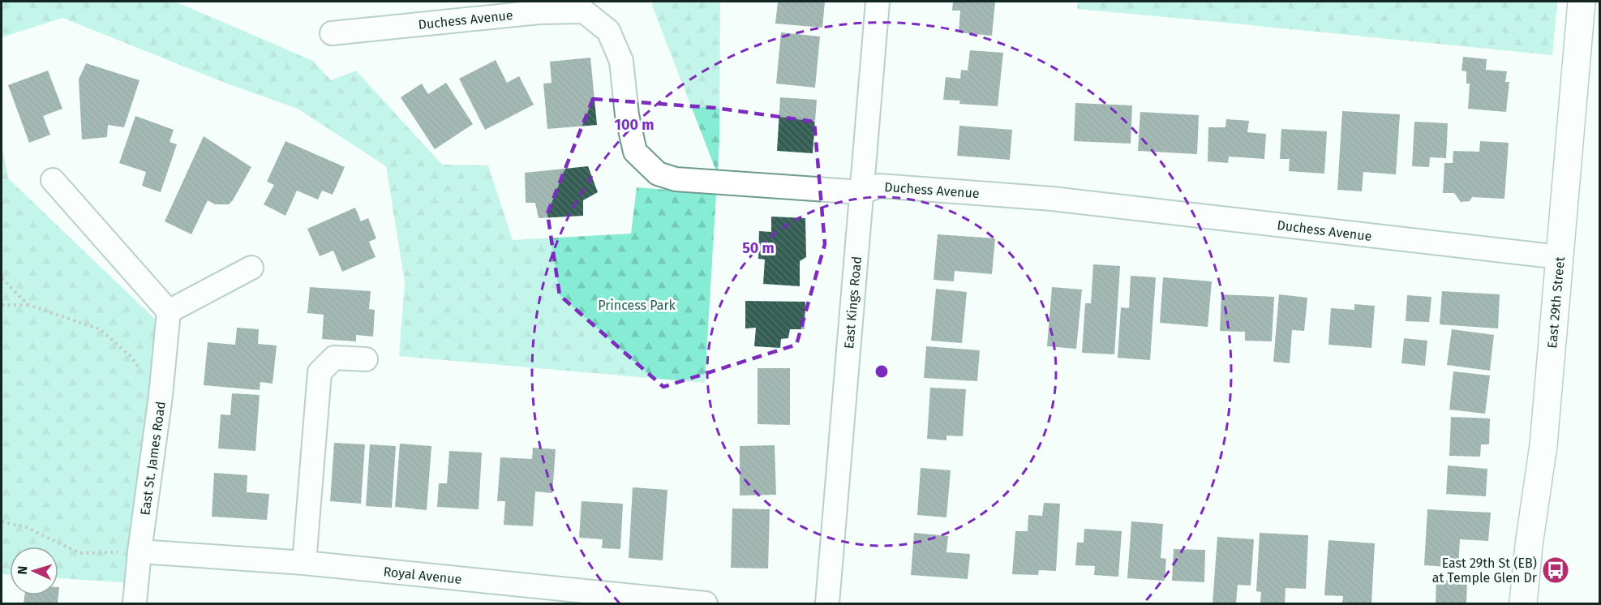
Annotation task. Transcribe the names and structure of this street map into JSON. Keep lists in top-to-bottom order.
{
  "streets": {
    "main road": ["East 29th Street"],
    "street": [
      "Duchess Avenue",
      "East Kings Road",
      "East St. James Road",
      "Royal Avenue"
    ]
  },
  "crossings": [
    ["Duchess Avenue", "East Kings Road"],
    ["Duchess Avenue", "East 29th Street"],
    ["East St. James Road", "Royal Avenue"]
  ],
  "parks": ["Princess Park"],
  "places": {
    "bus stop": ["East 29th St (EB) at Temple Glen Dr"]
  },
  "north": "left",
  "rings": ["100 m", "50 m"]
}
